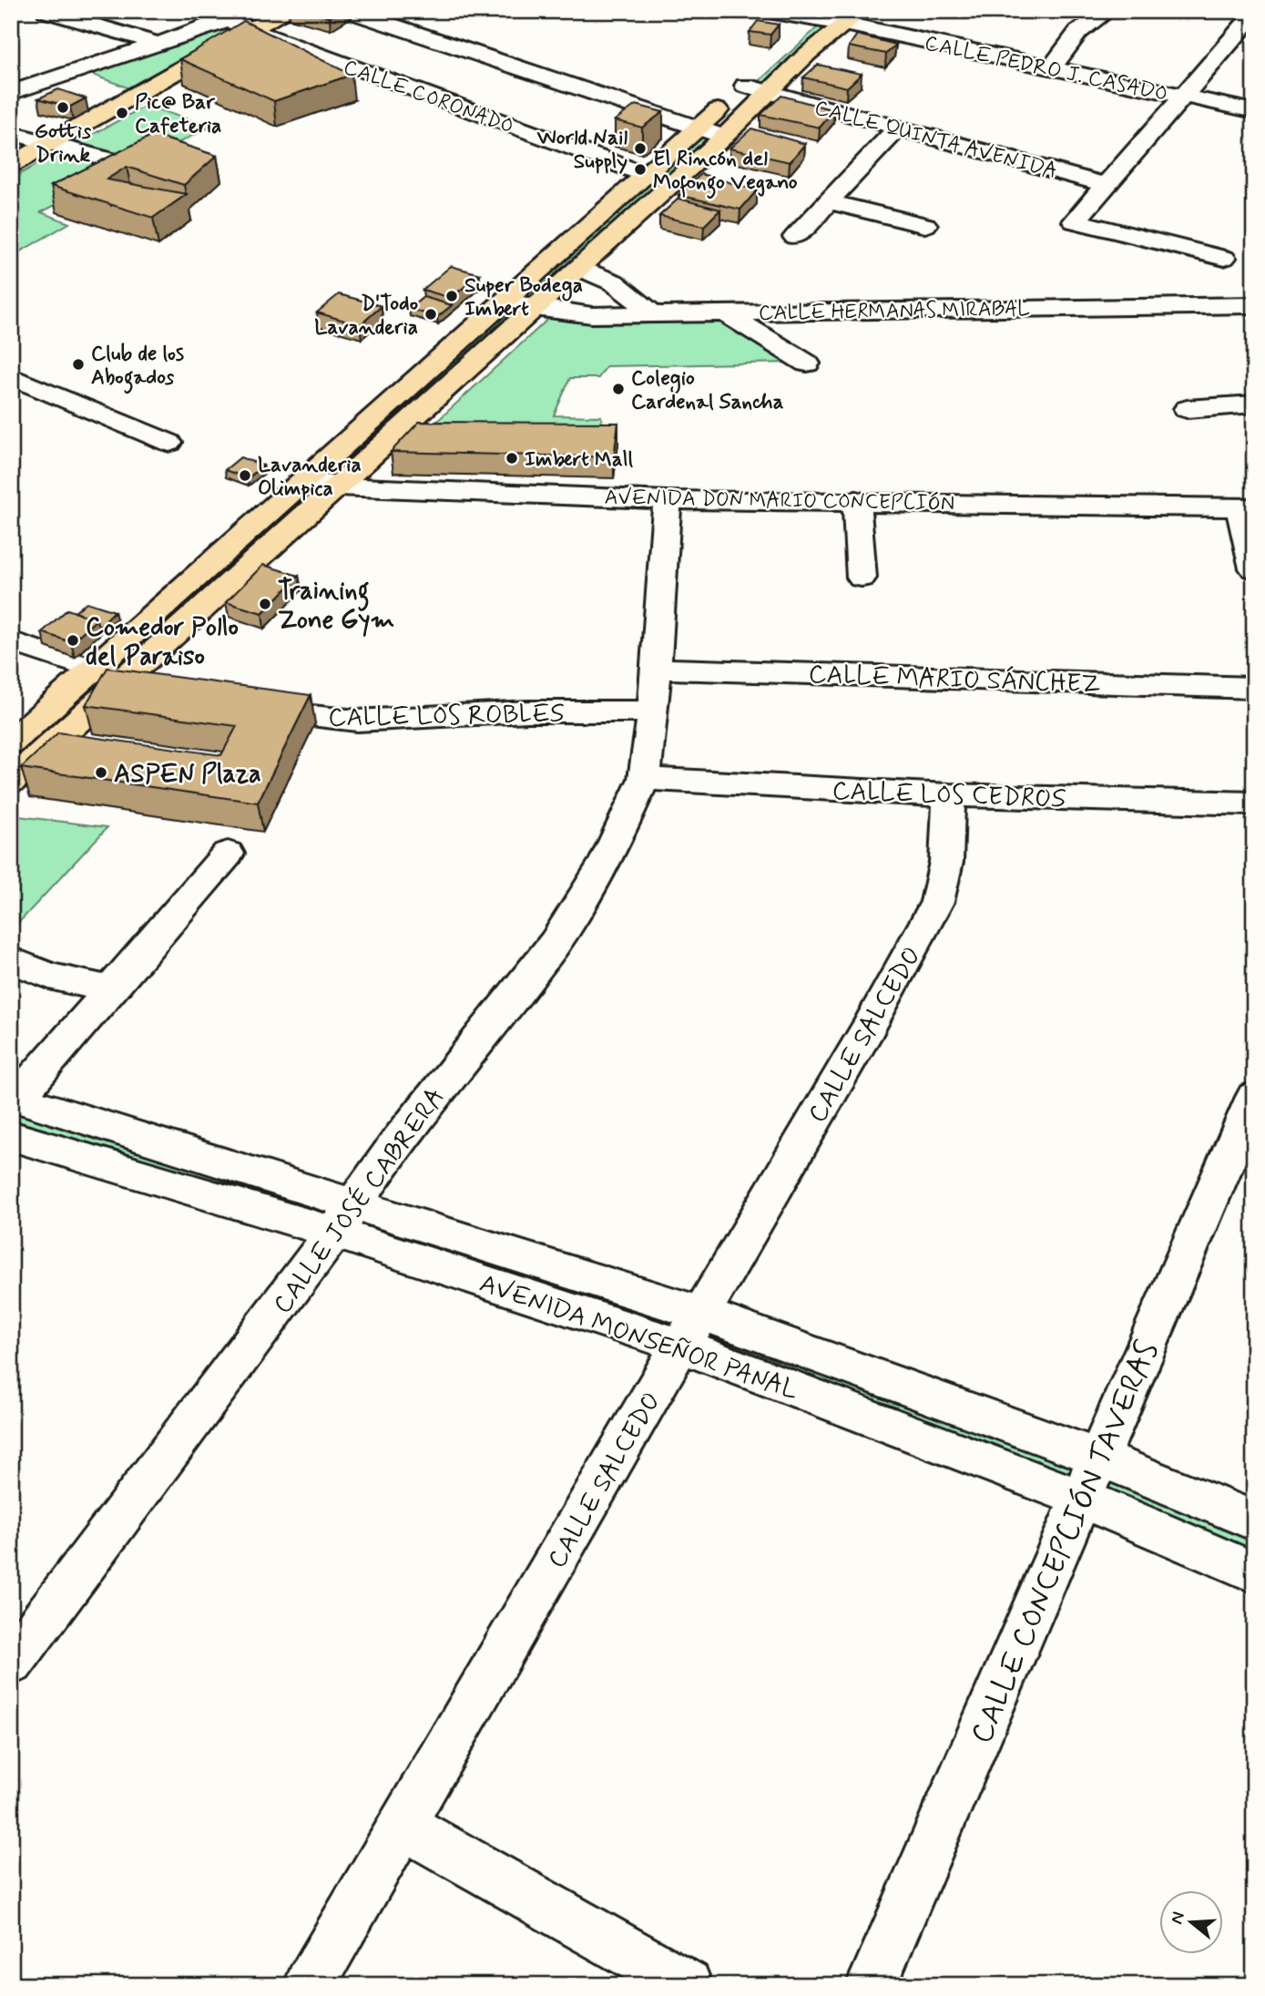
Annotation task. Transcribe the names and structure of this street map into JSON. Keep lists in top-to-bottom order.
{
  "streets": {
    "street": [
      "CALLE PEDRO J. CASADO",
      "CALLE CORONADO",
      "CALLE QUINTA AVENIDA",
      "CALLE HERMANAS MIRABAL",
      "AVENIDA DON MARIO CONCEPCIÓN",
      "CALLE MARIO SÁNCHEZ",
      "CALLE LOS ROBLES",
      "CALLE LOS CEDROS",
      "CALLE SALCEDO",
      "CALLE JOSÉ CABRERA",
      "AVENIDA MONSEÑOR PANAL",
      "CALLE CONCEPCIÓN TAVERAS"
    ]
  },
  "crossings": [
    ["AVENIDA DON MARIO CONCEPCIÓN", "CALLE JOSÉ CABRERA"],
    ["CALLE MARIO SÁNCHEZ", "CALLE JOSÉ CABRERA"],
    ["CALLE LOS ROBLES", "CALLE JOSÉ CABRERA"],
    ["CALLE LOS CEDROS", "CALLE SALCEDO"],
    ["CALLE LOS CEDROS", "CALLE JOSÉ CABRERA"],
    ["CALLE SALCEDO", "AVENIDA MONSEÑOR PANAL"],
    ["CALLE JOSÉ CABRERA", "AVENIDA MONSEÑOR PANAL"],
    ["AVENIDA MONSEÑOR PANAL", "CALLE CONCEPCIÓN TAVERAS"]
  ],
  "places": [
    "Gottis Drink",
    "Pic@ Bar Cafeteria",
    "World Nail Supply",
    "El Rincón del Mofongo Vegano",
    "Super Bodega Imbert",
    "D'Todo Lavanderia",
    "Club de los Abogados",
    "Colegio Cardenal Sancha",
    "Imbert Mall",
    "Lavanderia Olimpica",
    "Training Zone Gym",
    "Comedor Pollo del Paraiso",
    "ASPEN Plaza"
  ],
  "north": "left"
}
